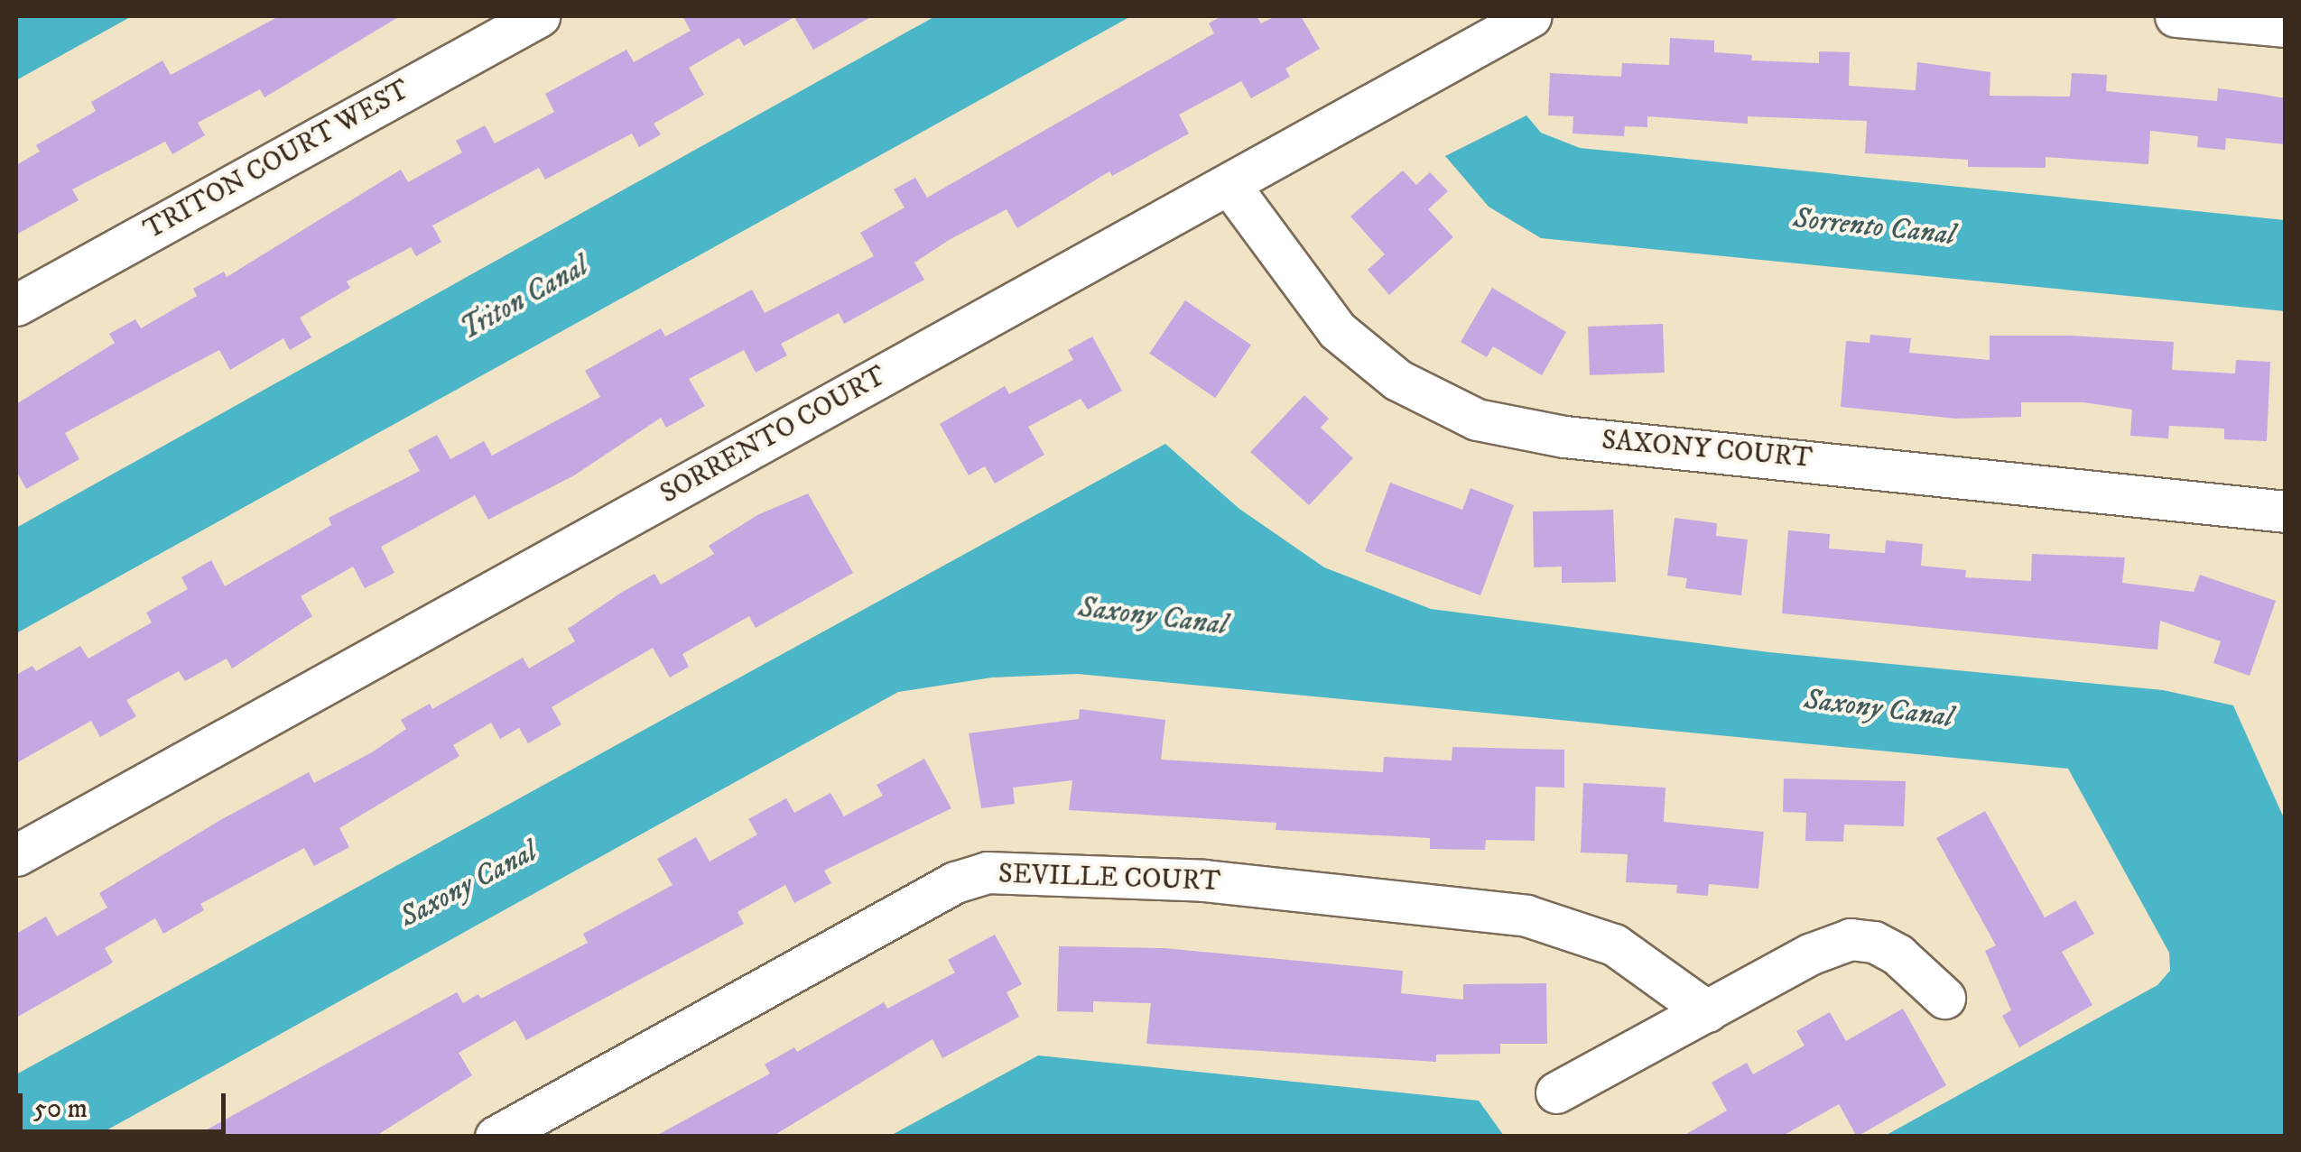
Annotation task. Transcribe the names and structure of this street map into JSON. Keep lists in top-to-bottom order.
{
  "streets": {
    "street": [
      "TRITON COURT WEST",
      "SORRENTO COURT",
      "SAXONY COURT",
      "SEVILLE COURT"
    ]
  },
  "crossings": [
    ["SORRENTO COURT", "SAXONY COURT"]
  ],
  "water": ["Sorrento Canal", "Triton Canal", "Saxony Canal"],
  "scale_bar": "50 m"
}
